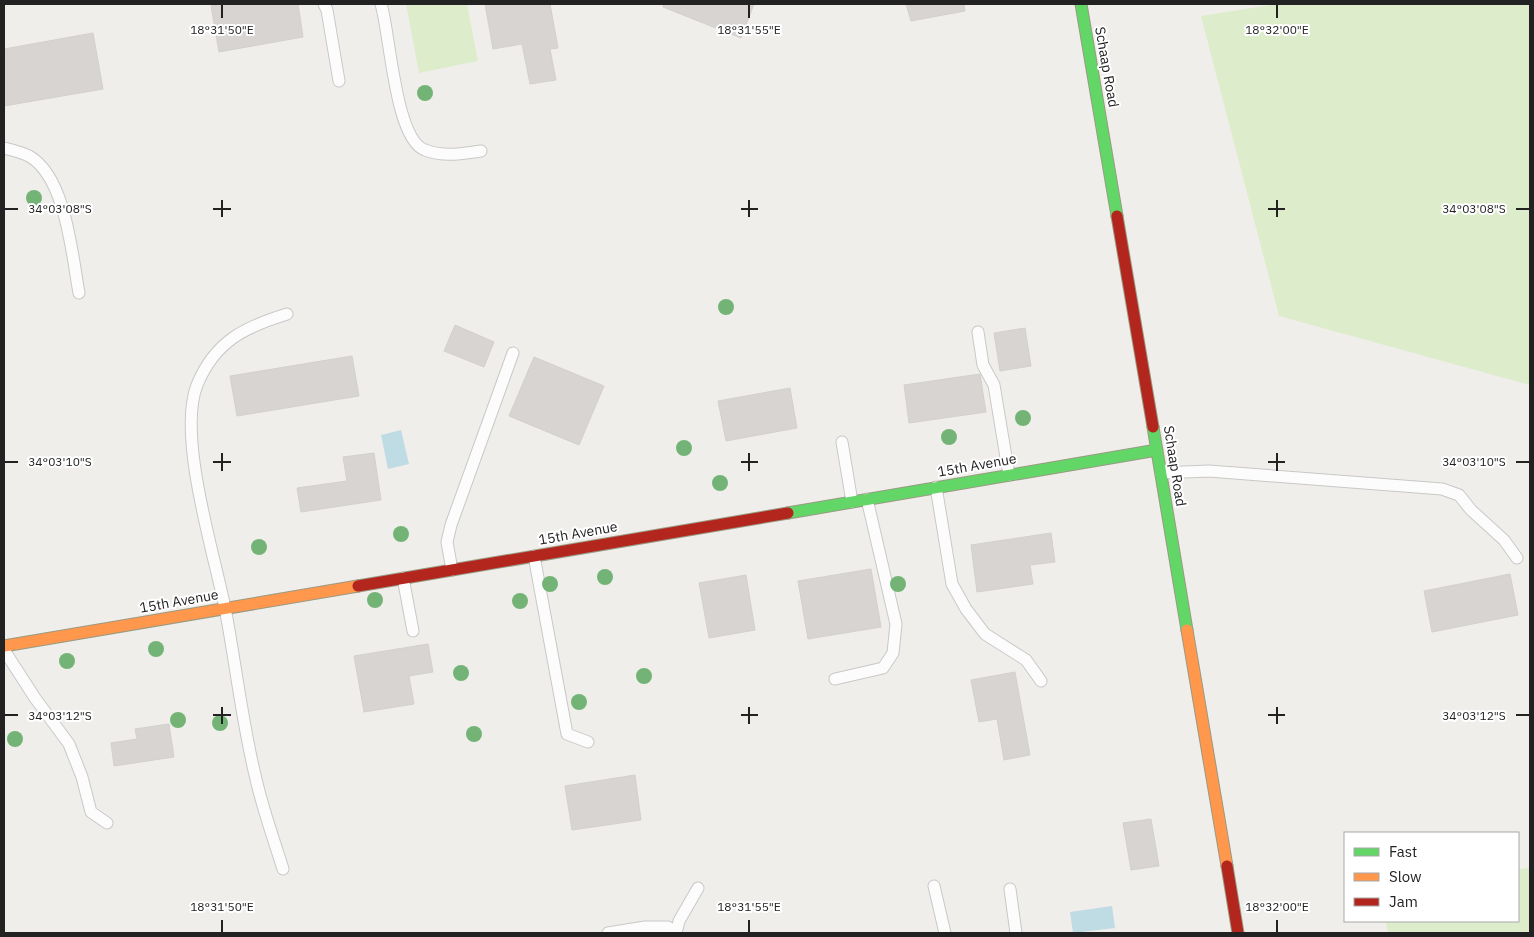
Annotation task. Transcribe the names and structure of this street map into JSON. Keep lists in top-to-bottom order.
{
  "streets": {
    "street": ["Schaap Road", "15th Avenue"]
  },
  "crossings": [
    ["Schaap Road", "15th Avenue"]
  ],
  "legend": ["Fast", "Slow", "Jam"],
  "coordinates": [
    "18°31'50\"E",
    "18°31'55\"E",
    "18°32'00\"E",
    "34°03'08\"S",
    "34°03'10\"S",
    "34°03'12\"S"
  ]
}
